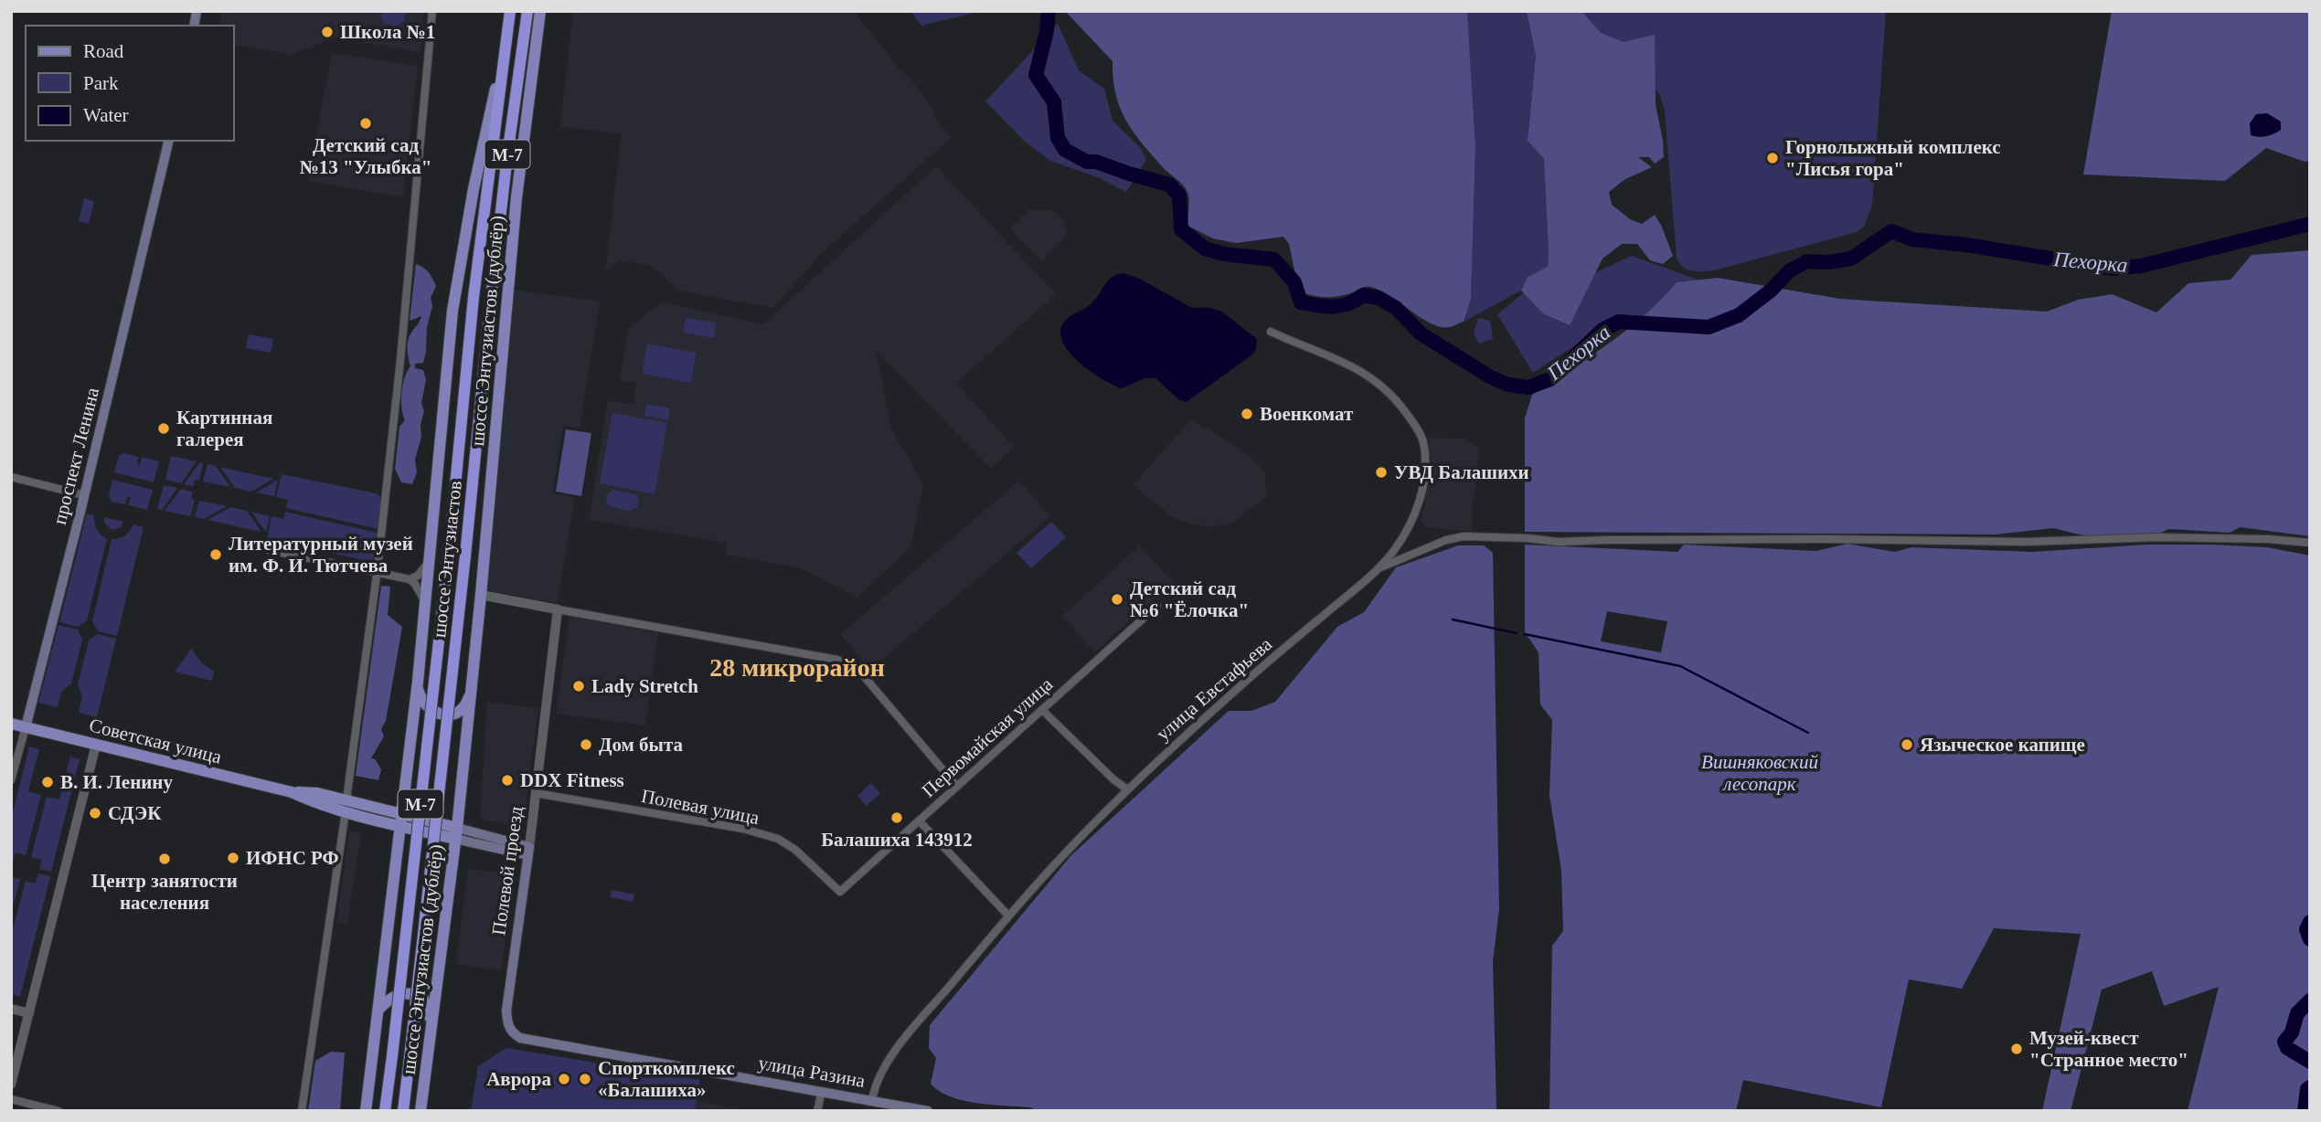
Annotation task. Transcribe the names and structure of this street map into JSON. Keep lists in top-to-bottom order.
{
  "streets": {
    "highway": ["М-7", "шоссе Энтузиастов"],
    "main road": [
      "шоссе Энтузиастов (дублёр)",
      "проспект Ленина",
      "Советская улица",
      "Полевой проезд",
      "улица Разина"
    ],
    "street": ["улица Евстафьева", "Первомайская улица", "Полевая улица"]
  },
  "crossings": [
    ["шоссе Энтузиастов (дублёр)", "шоссе Энтузиастов"],
    ["шоссе Энтузиастов (дублёр)", "Советская улица"],
    ["проспект Ленина", "Советская улица"],
    ["улица Евстафьева", "улица Разина"],
    ["Первомайская улица", "Полевая улица"],
    ["Советская улица", "Полевой проезд"],
    ["Полевая улица", "Полевой проезд"],
    ["Полевой проезд", "улица Разина"]
  ],
  "districts": ["28 микрорайон"],
  "water": ["Пехорка"],
  "parks": ["Вишняковский лесопарк"],
  "places": [
    "Школа №1",
    "Детский сад №13 \"Улыбка\"",
    "Горнолыжный комплекс \"Лисья гора\"",
    "Военкомат",
    "Картинная галерея",
    "УВД Балашихи",
    "Литературный музей им. Ф. И. Тютчева",
    "Детский сад №6 \"Ёлочка\"",
    "Lady Stretch",
    "Дом быта",
    "Языческое капище",
    "DDX Fitness",
    "В. И. Ленину",
    "СДЭК",
    "Балашиха 143912",
    "ИФНС РФ",
    "Центр занятости населения",
    "Музей-квест \"Странное место\"",
    "Аврора",
    "Спорткомплекс «Балашиха»"
  ],
  "legend": ["Road", "Park", "Water"]
}
